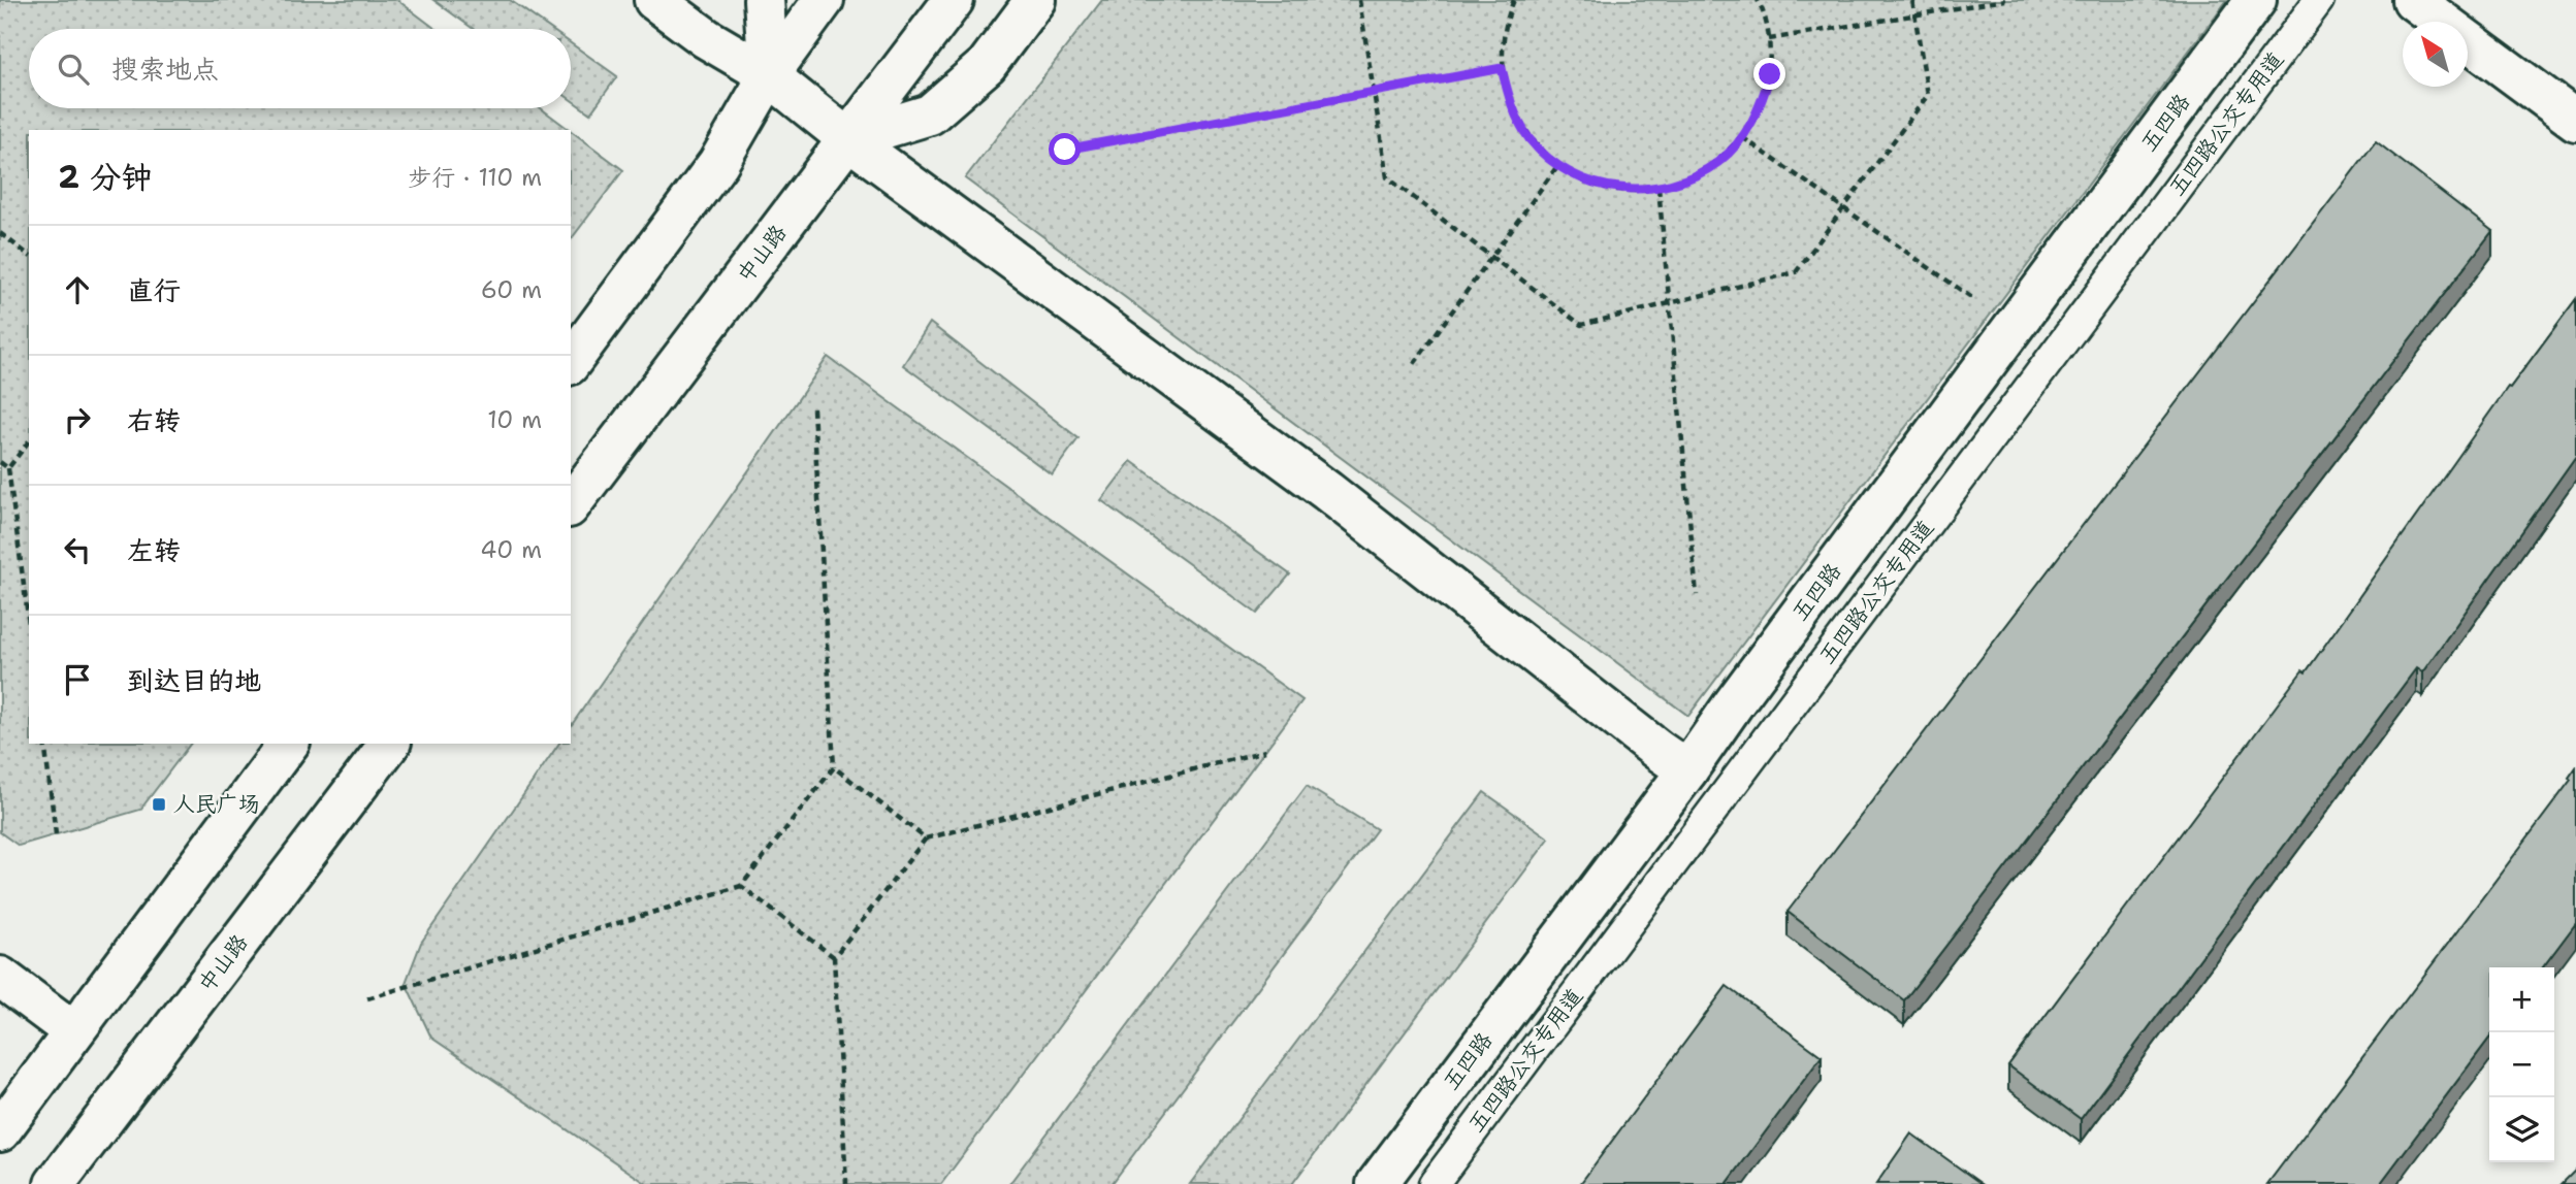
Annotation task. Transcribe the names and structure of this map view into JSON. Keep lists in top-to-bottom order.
{
  "streets": {
    "main road": ["五四路", "中山路"],
    "lane": ["五四路公交专用道"]
  },
  "places": {
    "transit": ["人民广场"]
  },
  "north": "top left",
  "page": {
    "search": "搜索地点",
    "heading": ["2 分钟", "步行 · 110 m"],
    "list": [
      ["直行", "60 m"],
      ["右转", "10 m"],
      ["左转", "40 m"],
      "到达目的地"
    ],
    "map_buttons": ["+", "−"]
  }
}
